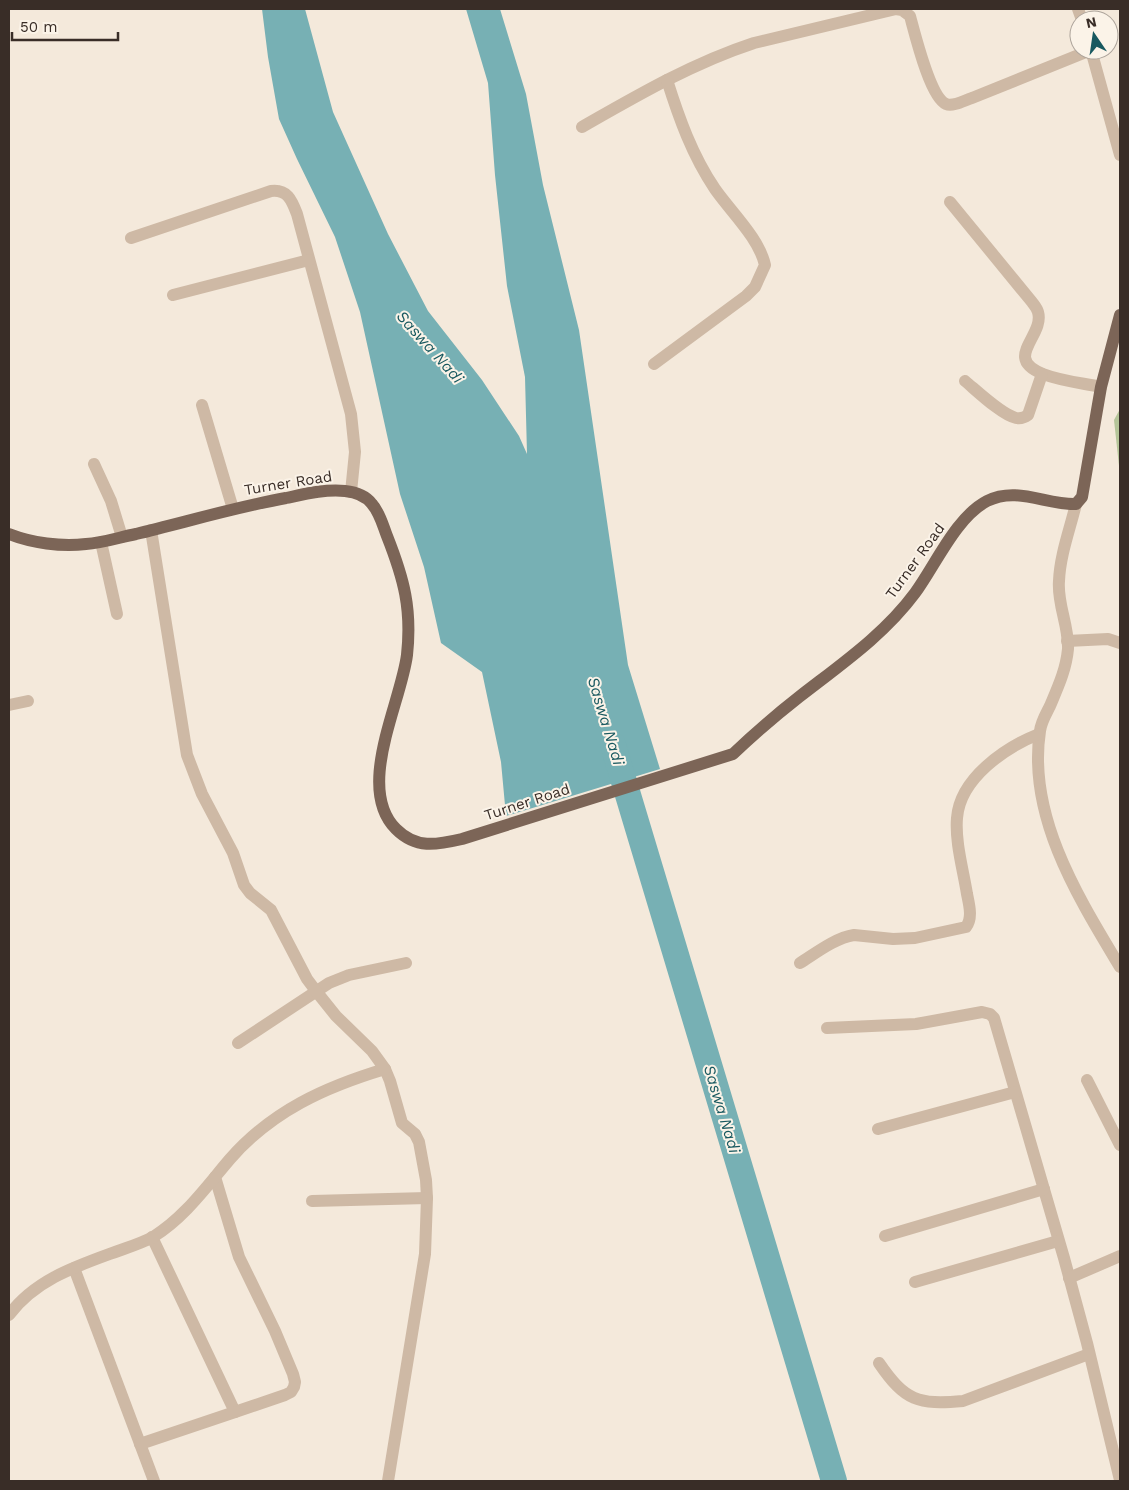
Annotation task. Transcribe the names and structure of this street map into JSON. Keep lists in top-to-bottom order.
{
  "streets": {
    "main road": ["Turner Road"]
  },
  "water": ["Saswa Nadi"],
  "scale_bar": "50 m",
  "north": "top"
}
